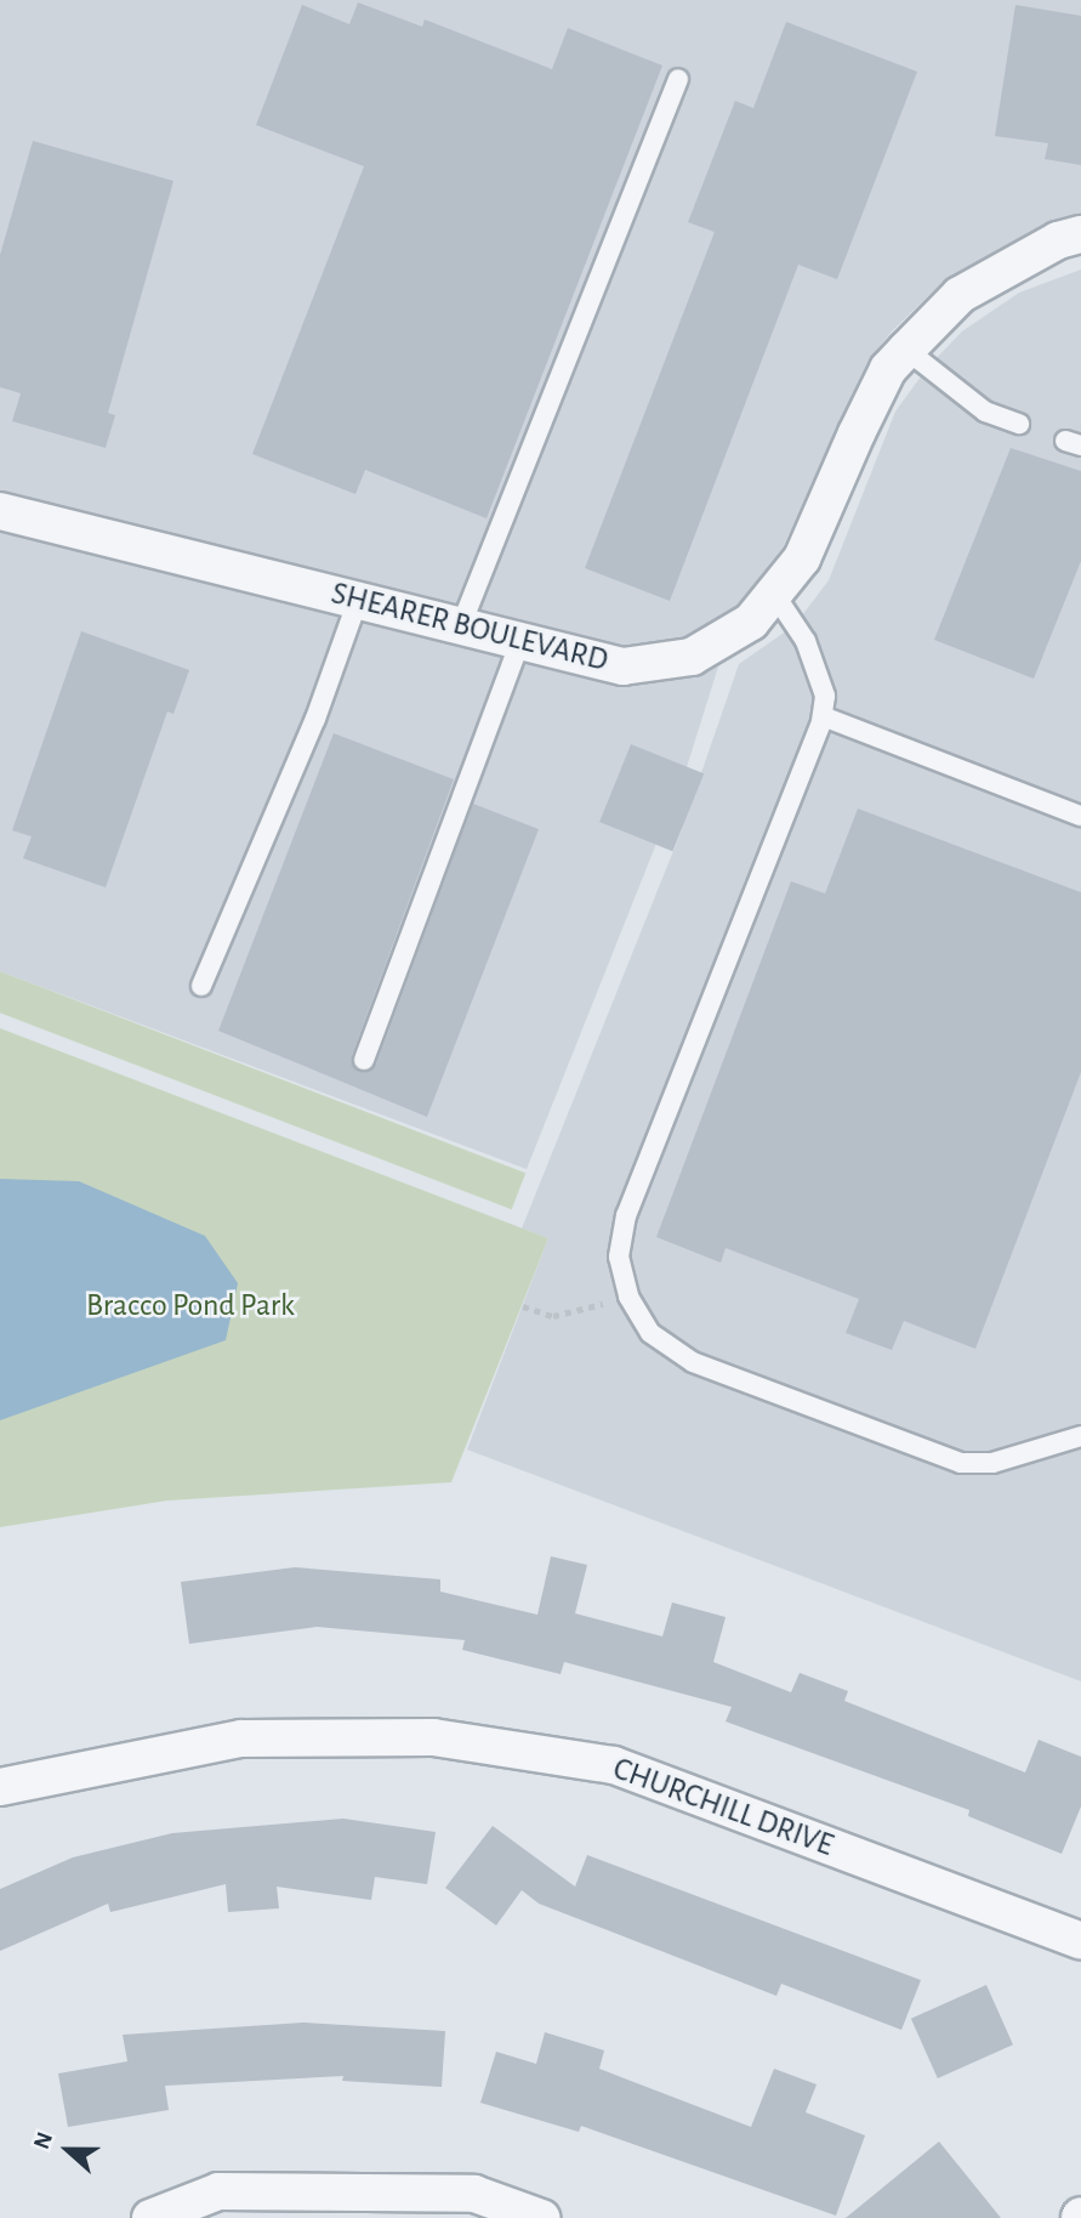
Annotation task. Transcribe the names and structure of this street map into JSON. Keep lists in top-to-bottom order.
{
  "streets": {
    "street": ["SHEARER BOULEVARD", "CHURCHILL DRIVE"]
  },
  "parks": ["Bracco Pond Park"],
  "north": "left"
}
